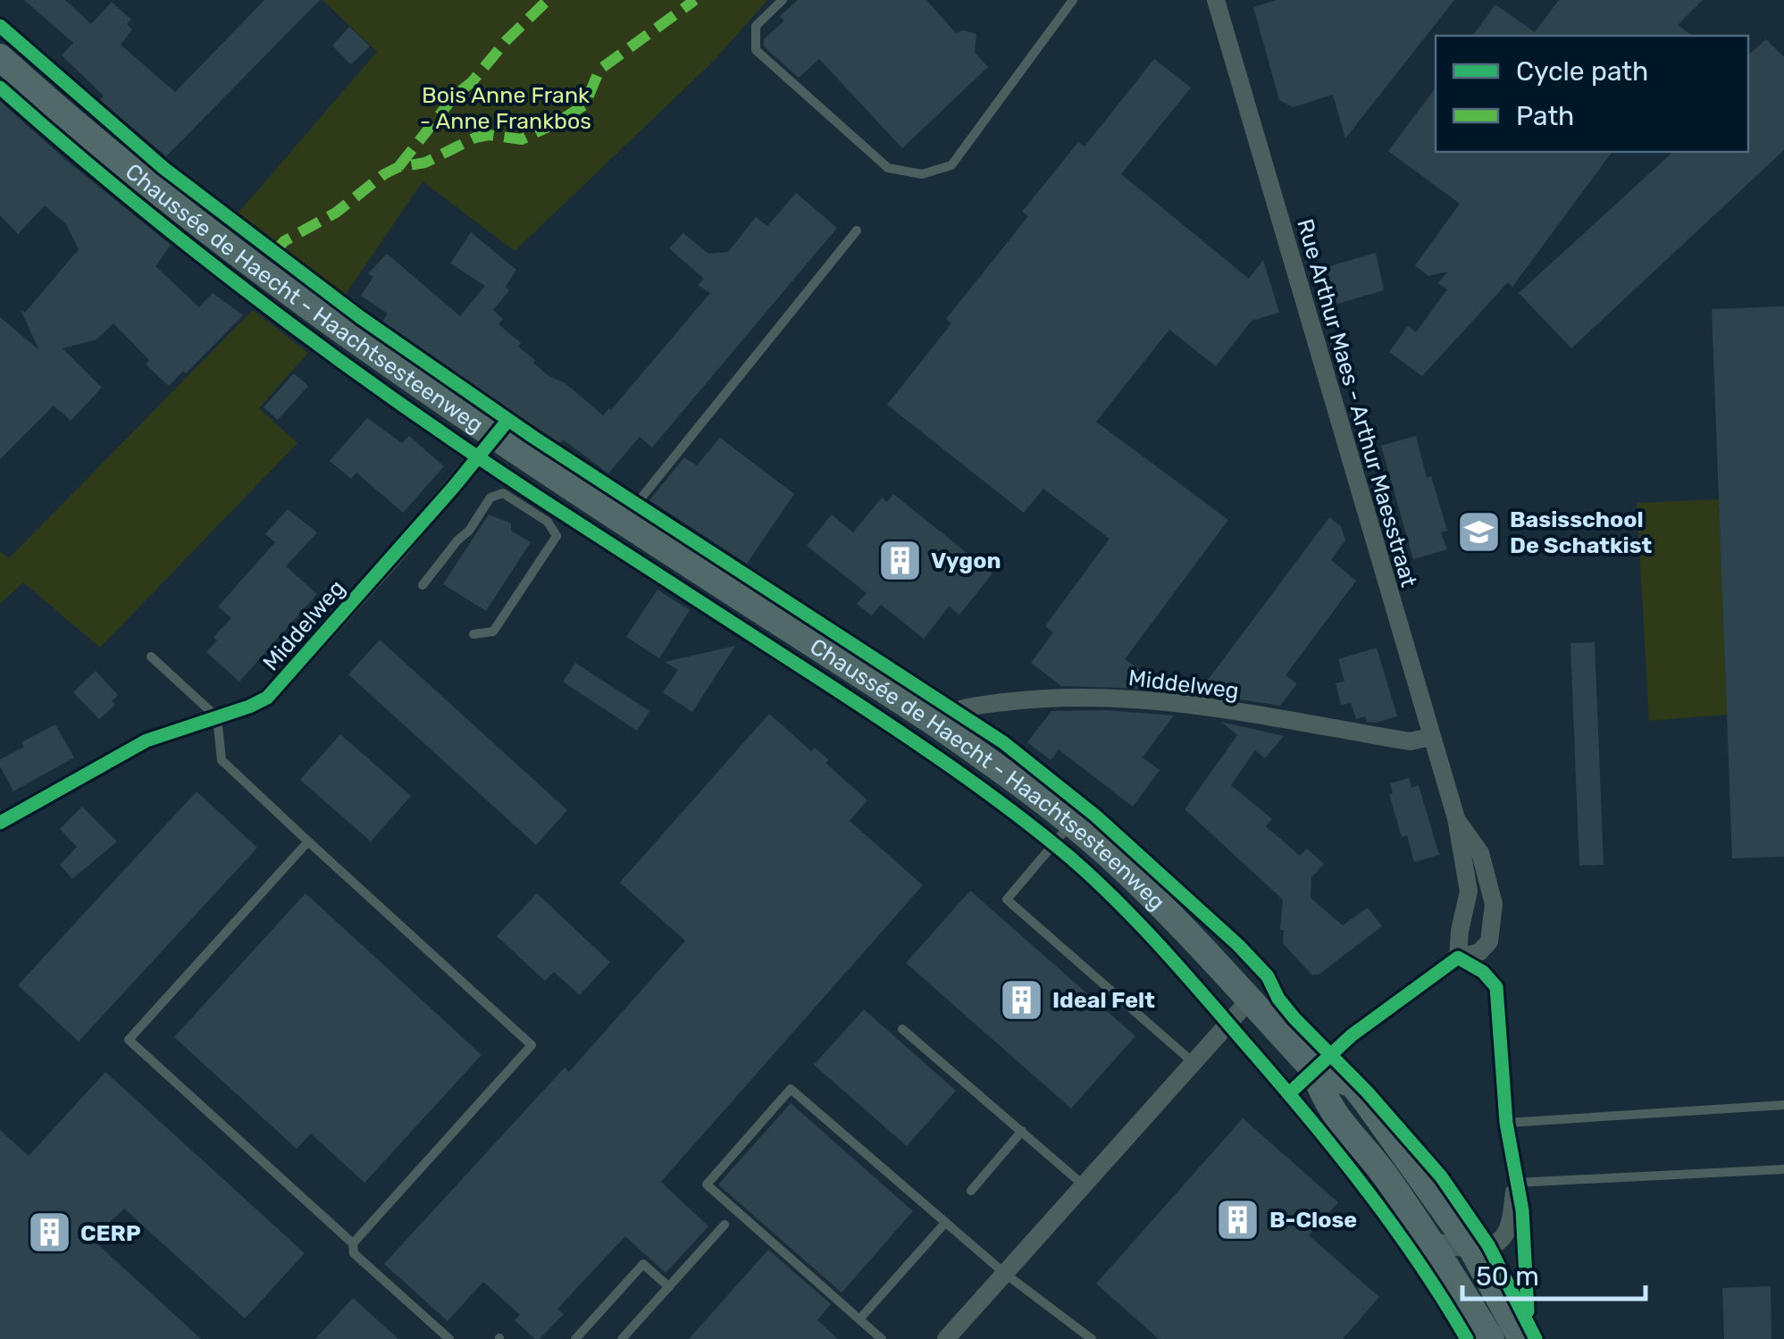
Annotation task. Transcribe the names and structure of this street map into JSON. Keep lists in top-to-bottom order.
{
  "streets": {
    "main road": ["Chaussée de Haecht - Haachtsesteenweg"],
    "street": ["Rue Arthur Maes - Arthur Maesstraat", "Middelweg"]
  },
  "crossings": [
    ["Chaussée de Haecht - Haachtsesteenweg", "Rue Arthur Maes - Arthur Maesstraat"],
    ["Chaussée de Haecht - Haachtsesteenweg", "Middelweg"],
    ["Rue Arthur Maes - Arthur Maesstraat", "Middelweg"]
  ],
  "parks": ["Bois Anne Frank - Anne Frankbos"],
  "places": {
    "school or university": ["Basisschool De Schatkist"],
    "building": [
      "Vygon",
      "Ideal Felt",
      "B-Close",
      "CERP"
    ]
  },
  "legend": ["Cycle path", "Path"],
  "scale_bar": "50 m"
}
